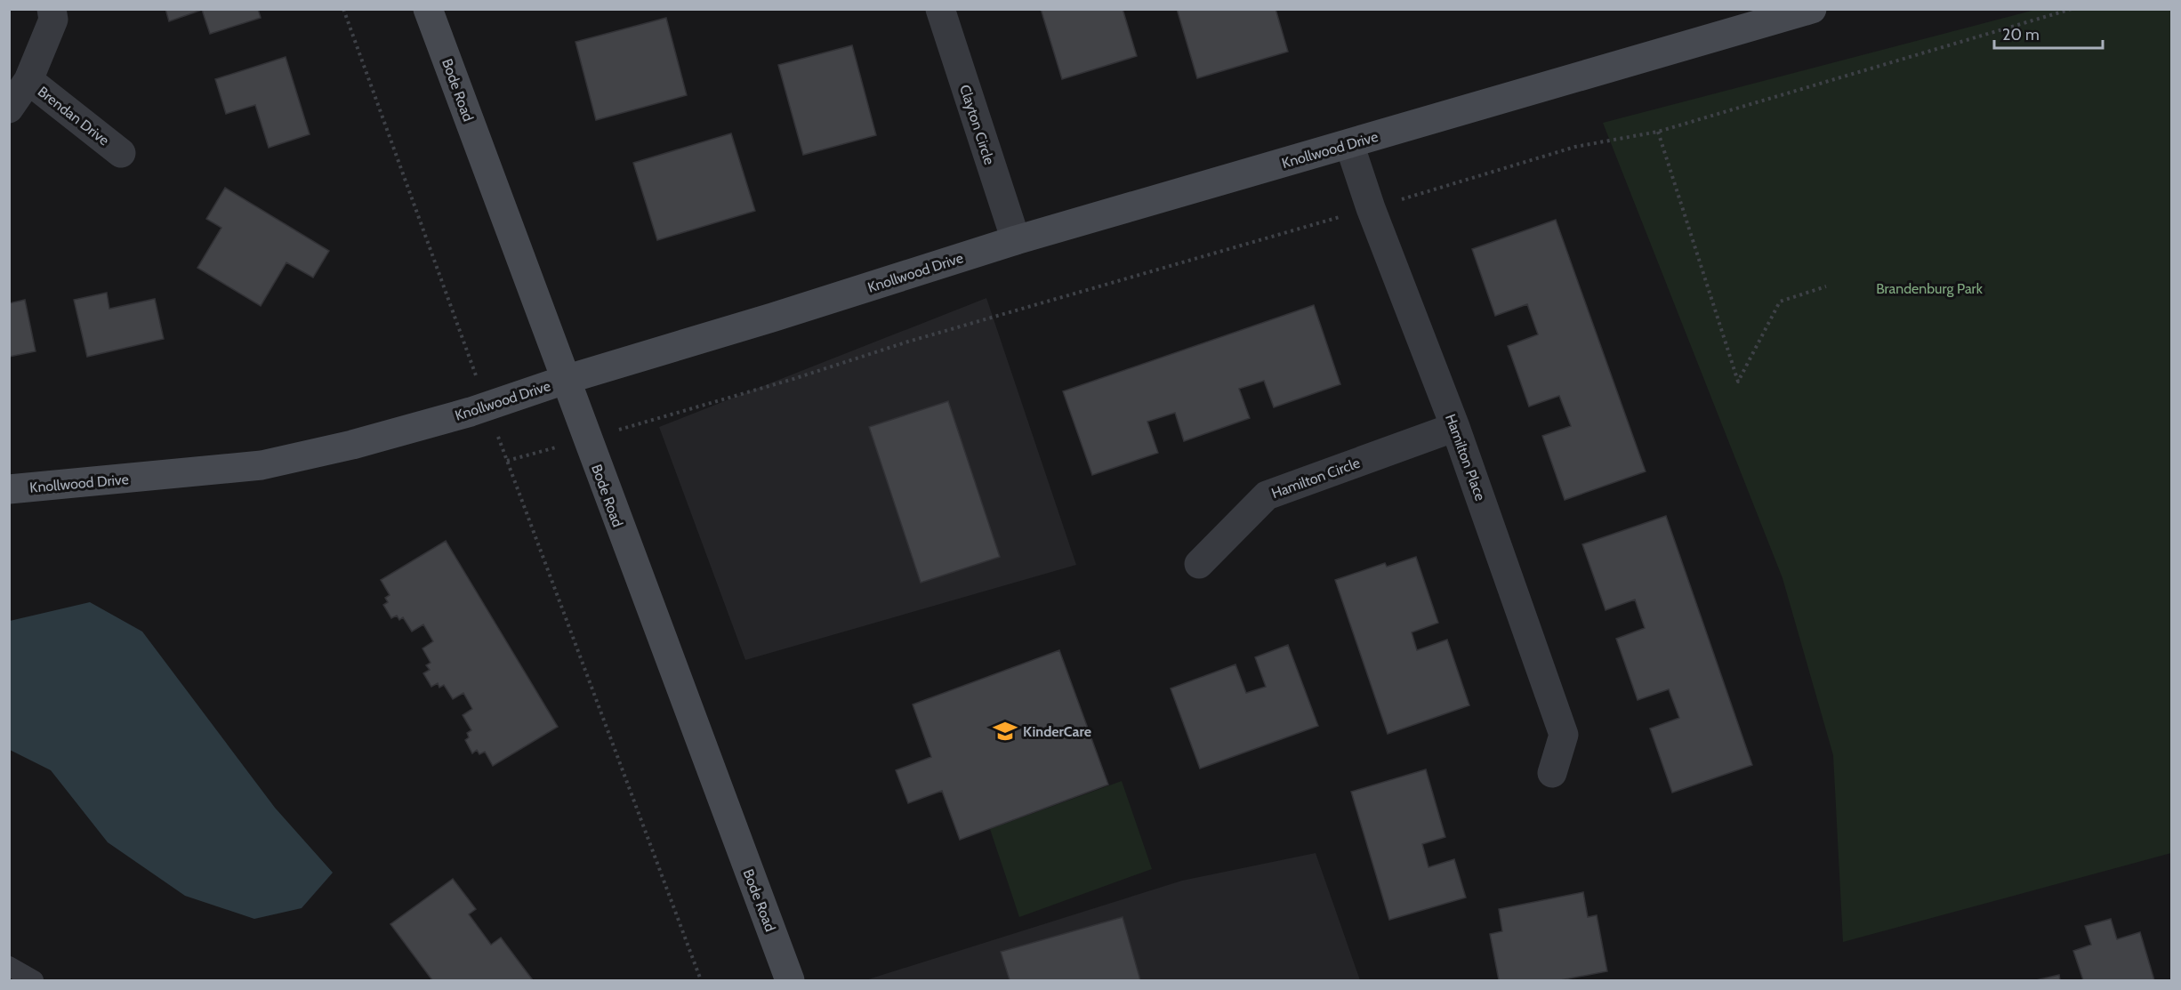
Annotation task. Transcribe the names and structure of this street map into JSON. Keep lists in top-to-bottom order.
{
  "streets": {
    "street": [
      "Bode Road",
      "Brendan Drive",
      "Clayton Circle",
      "Knollwood Drive",
      "Hamilton Place",
      "Hamilton Circle"
    ]
  },
  "crossings": [
    ["Bode Road", "Knollwood Drive"],
    ["Clayton Circle", "Knollwood Drive"],
    ["Knollwood Drive", "Hamilton Place"],
    ["Hamilton Place", "Hamilton Circle"]
  ],
  "parks": ["Brandenburg Park"],
  "places": {
    "school or university": ["KinderCare"]
  },
  "scale_bar": "20 m"
}
